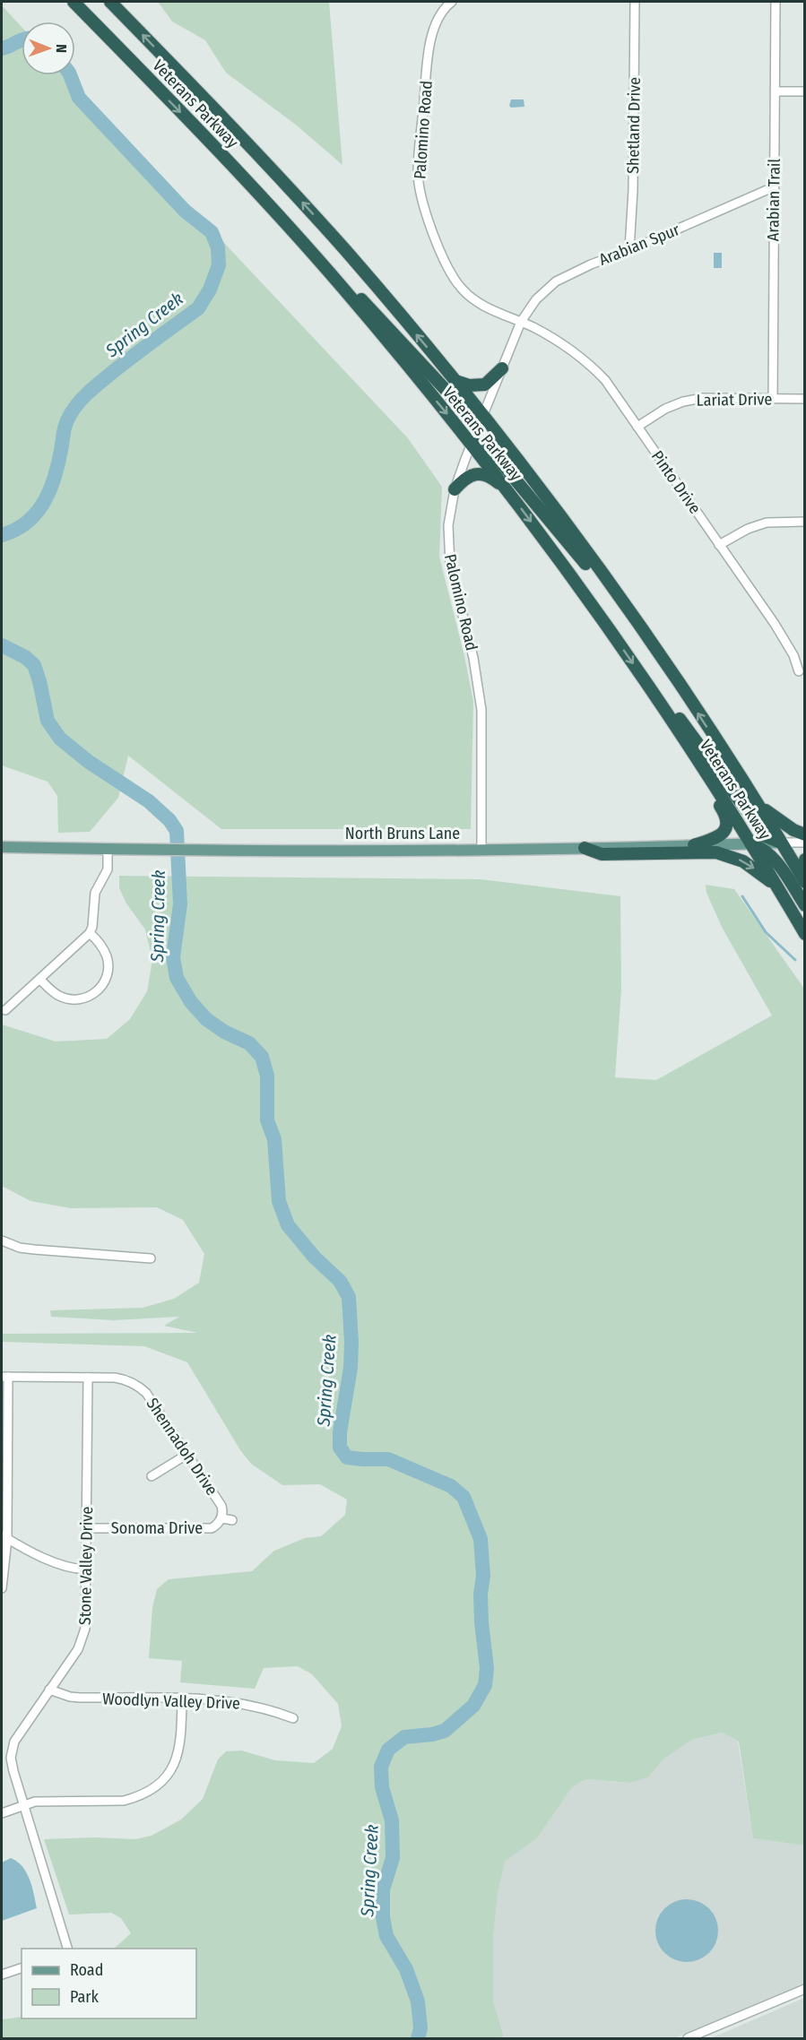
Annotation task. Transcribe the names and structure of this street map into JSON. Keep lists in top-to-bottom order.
{
  "streets": {
    "highway": ["Veterans Parkway"],
    "main road": ["North Bruns Lane"],
    "street": [
      "Shetland Drive",
      "Palomino Road",
      "Arabian Trail",
      "Arabian Spur",
      "Lariat Drive",
      "Pinto Drive",
      "Shennadoh Drive",
      "Sonoma Drive",
      "Stone Valley Drive",
      "Woodlyn Valley Drive"
    ]
  },
  "crossings": [
    ["Veterans Parkway", "Palomino Road"],
    ["Veterans Parkway", "North Bruns Lane"],
    ["Shetland Drive", "Arabian Spur"],
    ["Palomino Road", "Arabian Spur"],
    ["Palomino Road", "Pinto Drive"],
    ["Palomino Road", "North Bruns Lane"],
    ["Arabian Trail", "Arabian Spur"],
    ["Arabian Trail", "Lariat Drive"],
    ["Arabian Spur", "Pinto Drive"],
    ["Lariat Drive", "Pinto Drive"],
    ["Shennadoh Drive", "Sonoma Drive"],
    ["Shennadoh Drive", "Stone Valley Drive"],
    ["Sonoma Drive", "Stone Valley Drive"],
    ["Stone Valley Drive", "Woodlyn Valley Drive"]
  ],
  "water": ["Spring Creek"],
  "legend": ["Road", "Park"],
  "north": "right"
}
